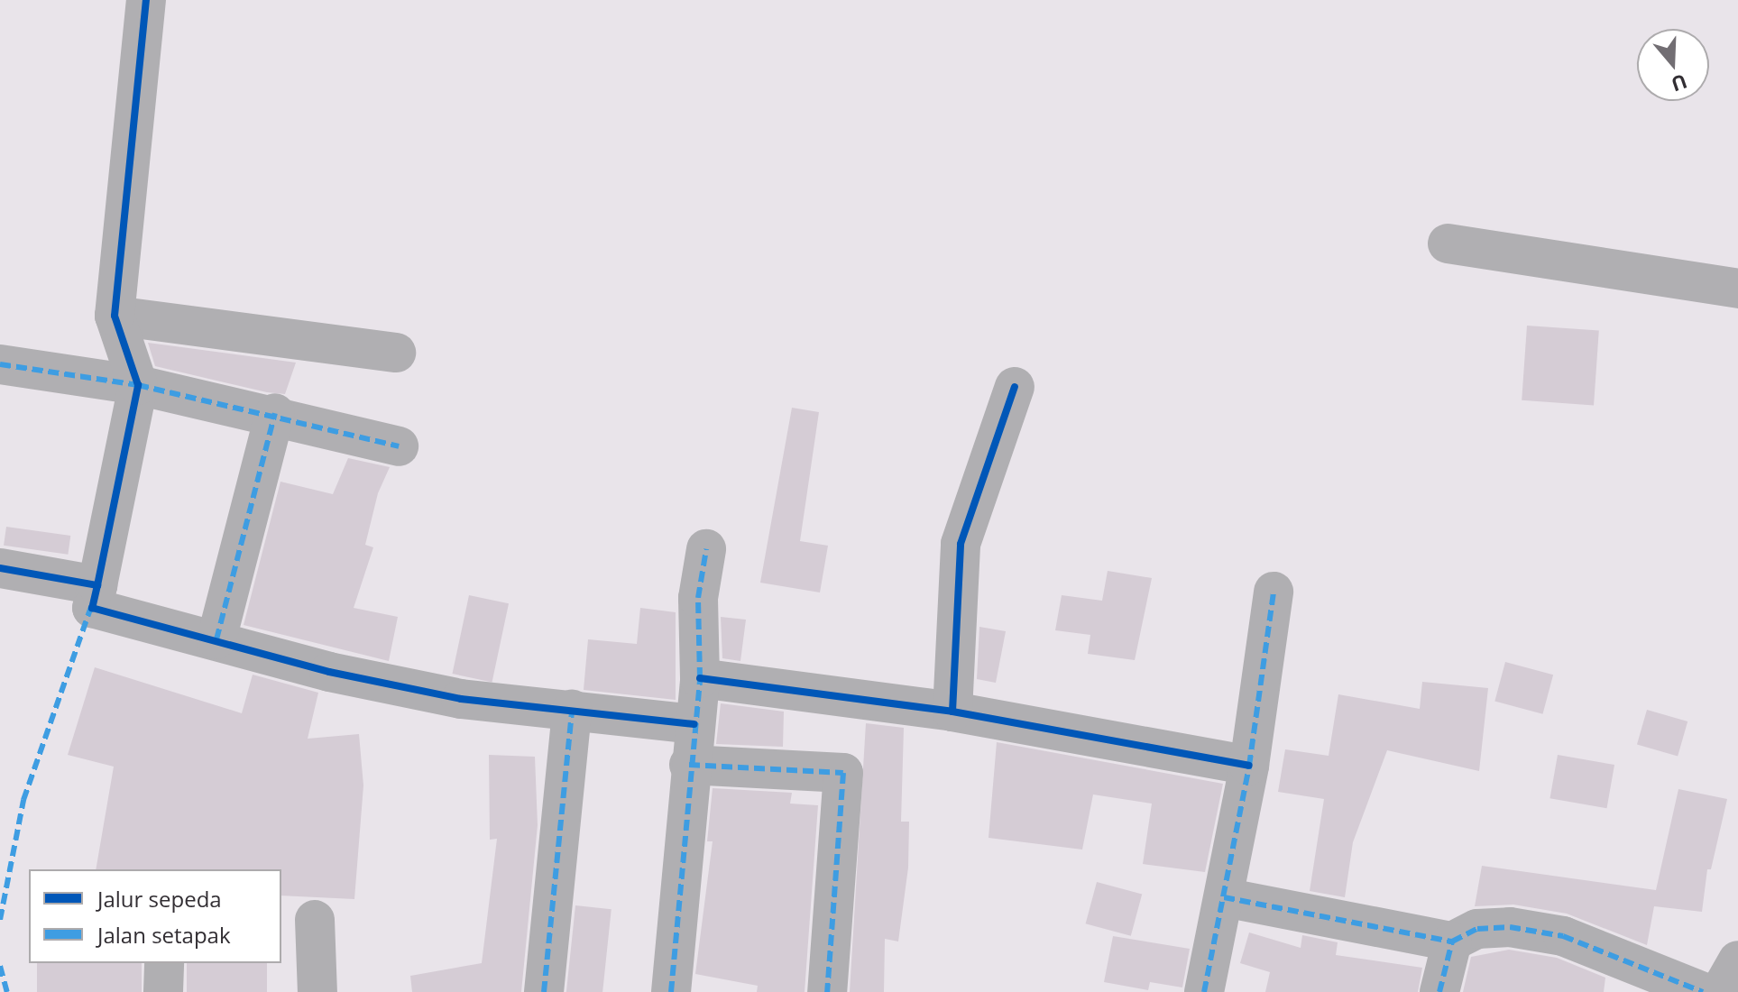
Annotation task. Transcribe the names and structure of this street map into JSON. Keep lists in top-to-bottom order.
{
  "legend": ["Jalur sepeda", "Jalan setapak"],
  "north": "bottom"
}
